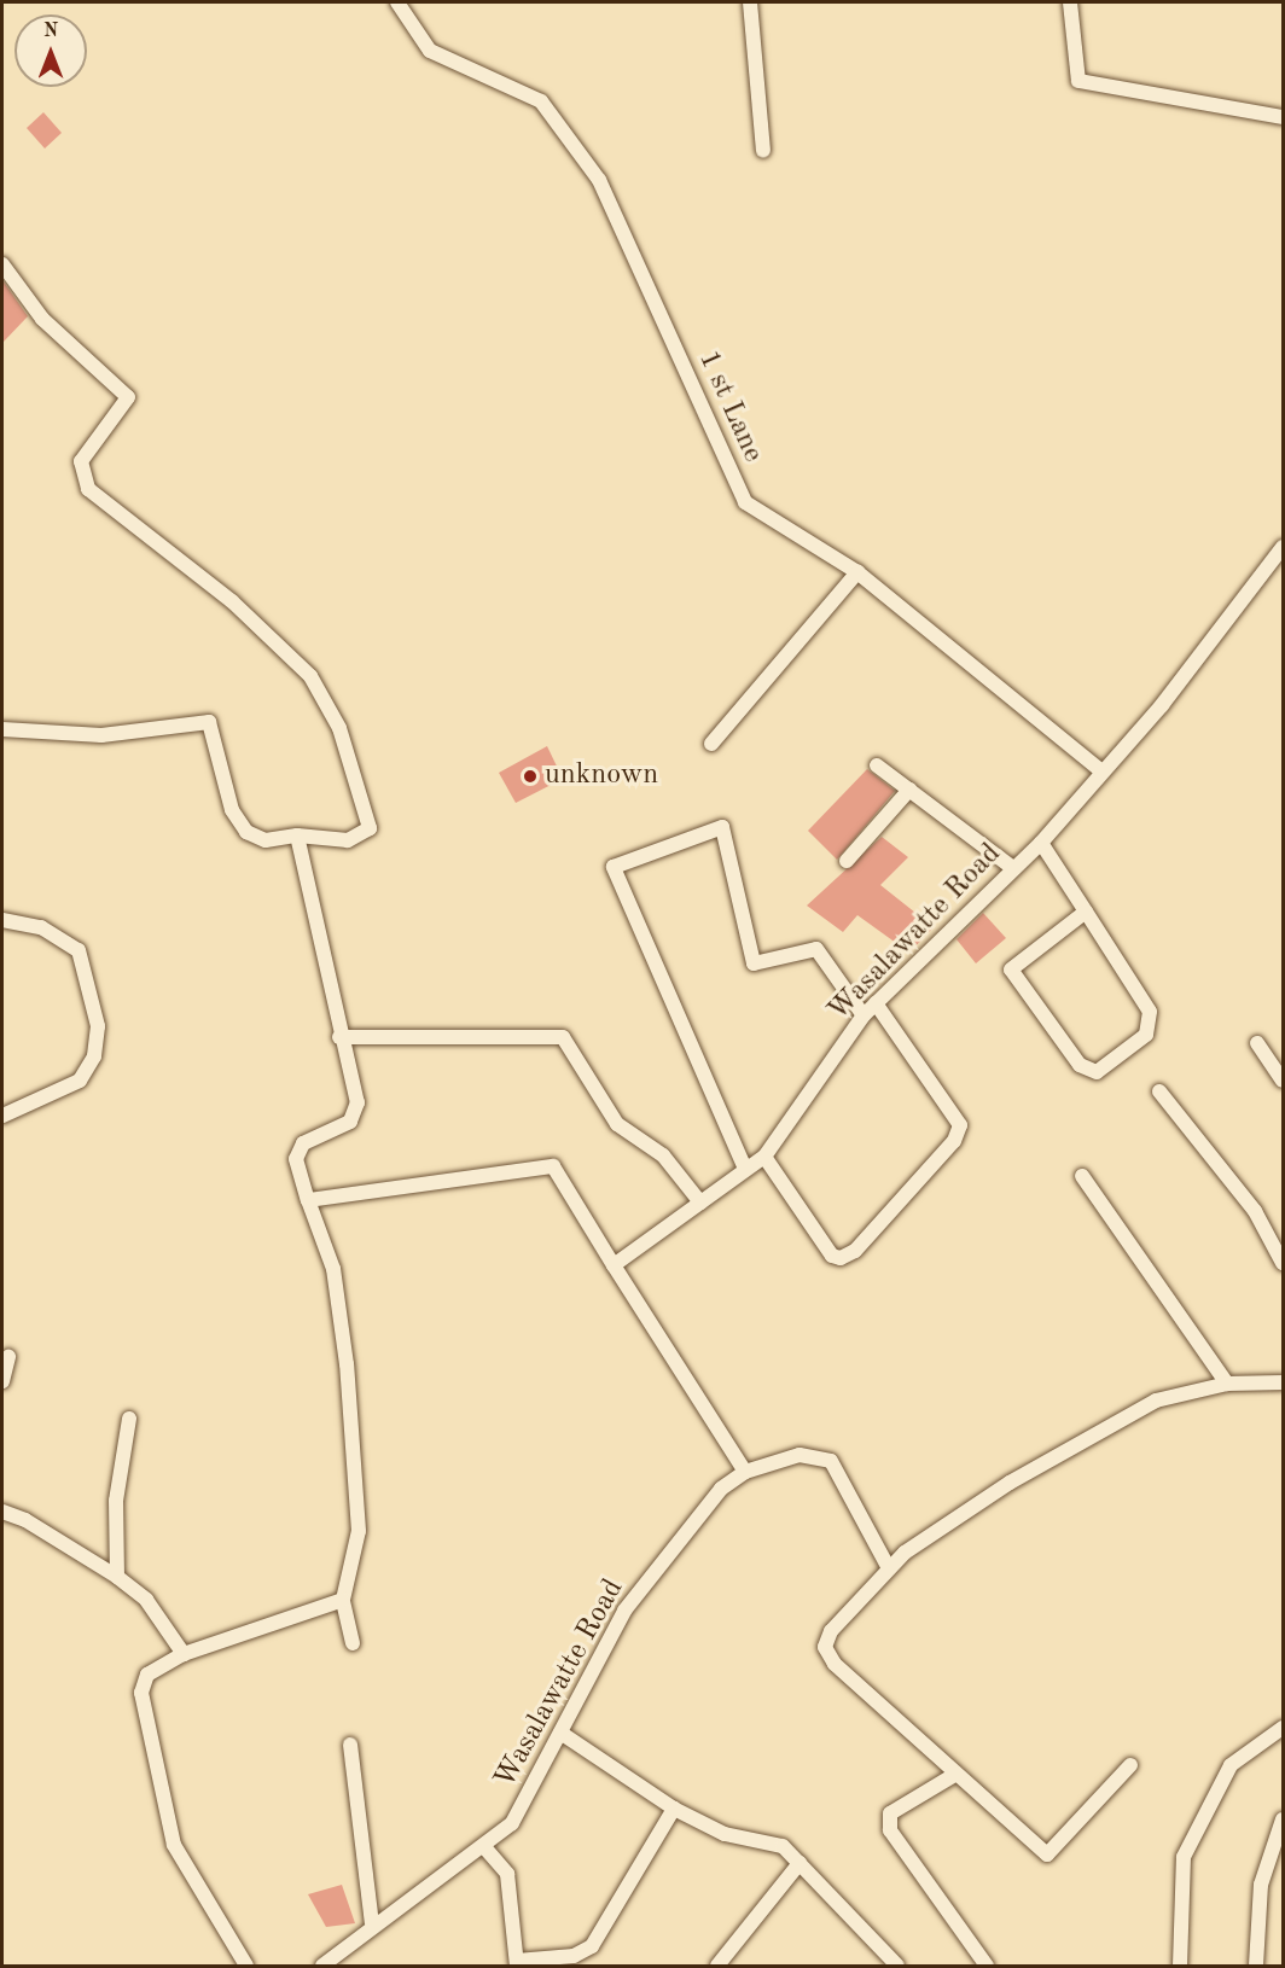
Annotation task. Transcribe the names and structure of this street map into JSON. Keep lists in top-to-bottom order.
{
  "streets": {
    "street": ["1 st Lane", "Wasalawatte Road"]
  },
  "crossings": [
    ["1 st Lane", "Wasalawatte Road"]
  ],
  "places": ["unknown"],
  "north": "top"
}
